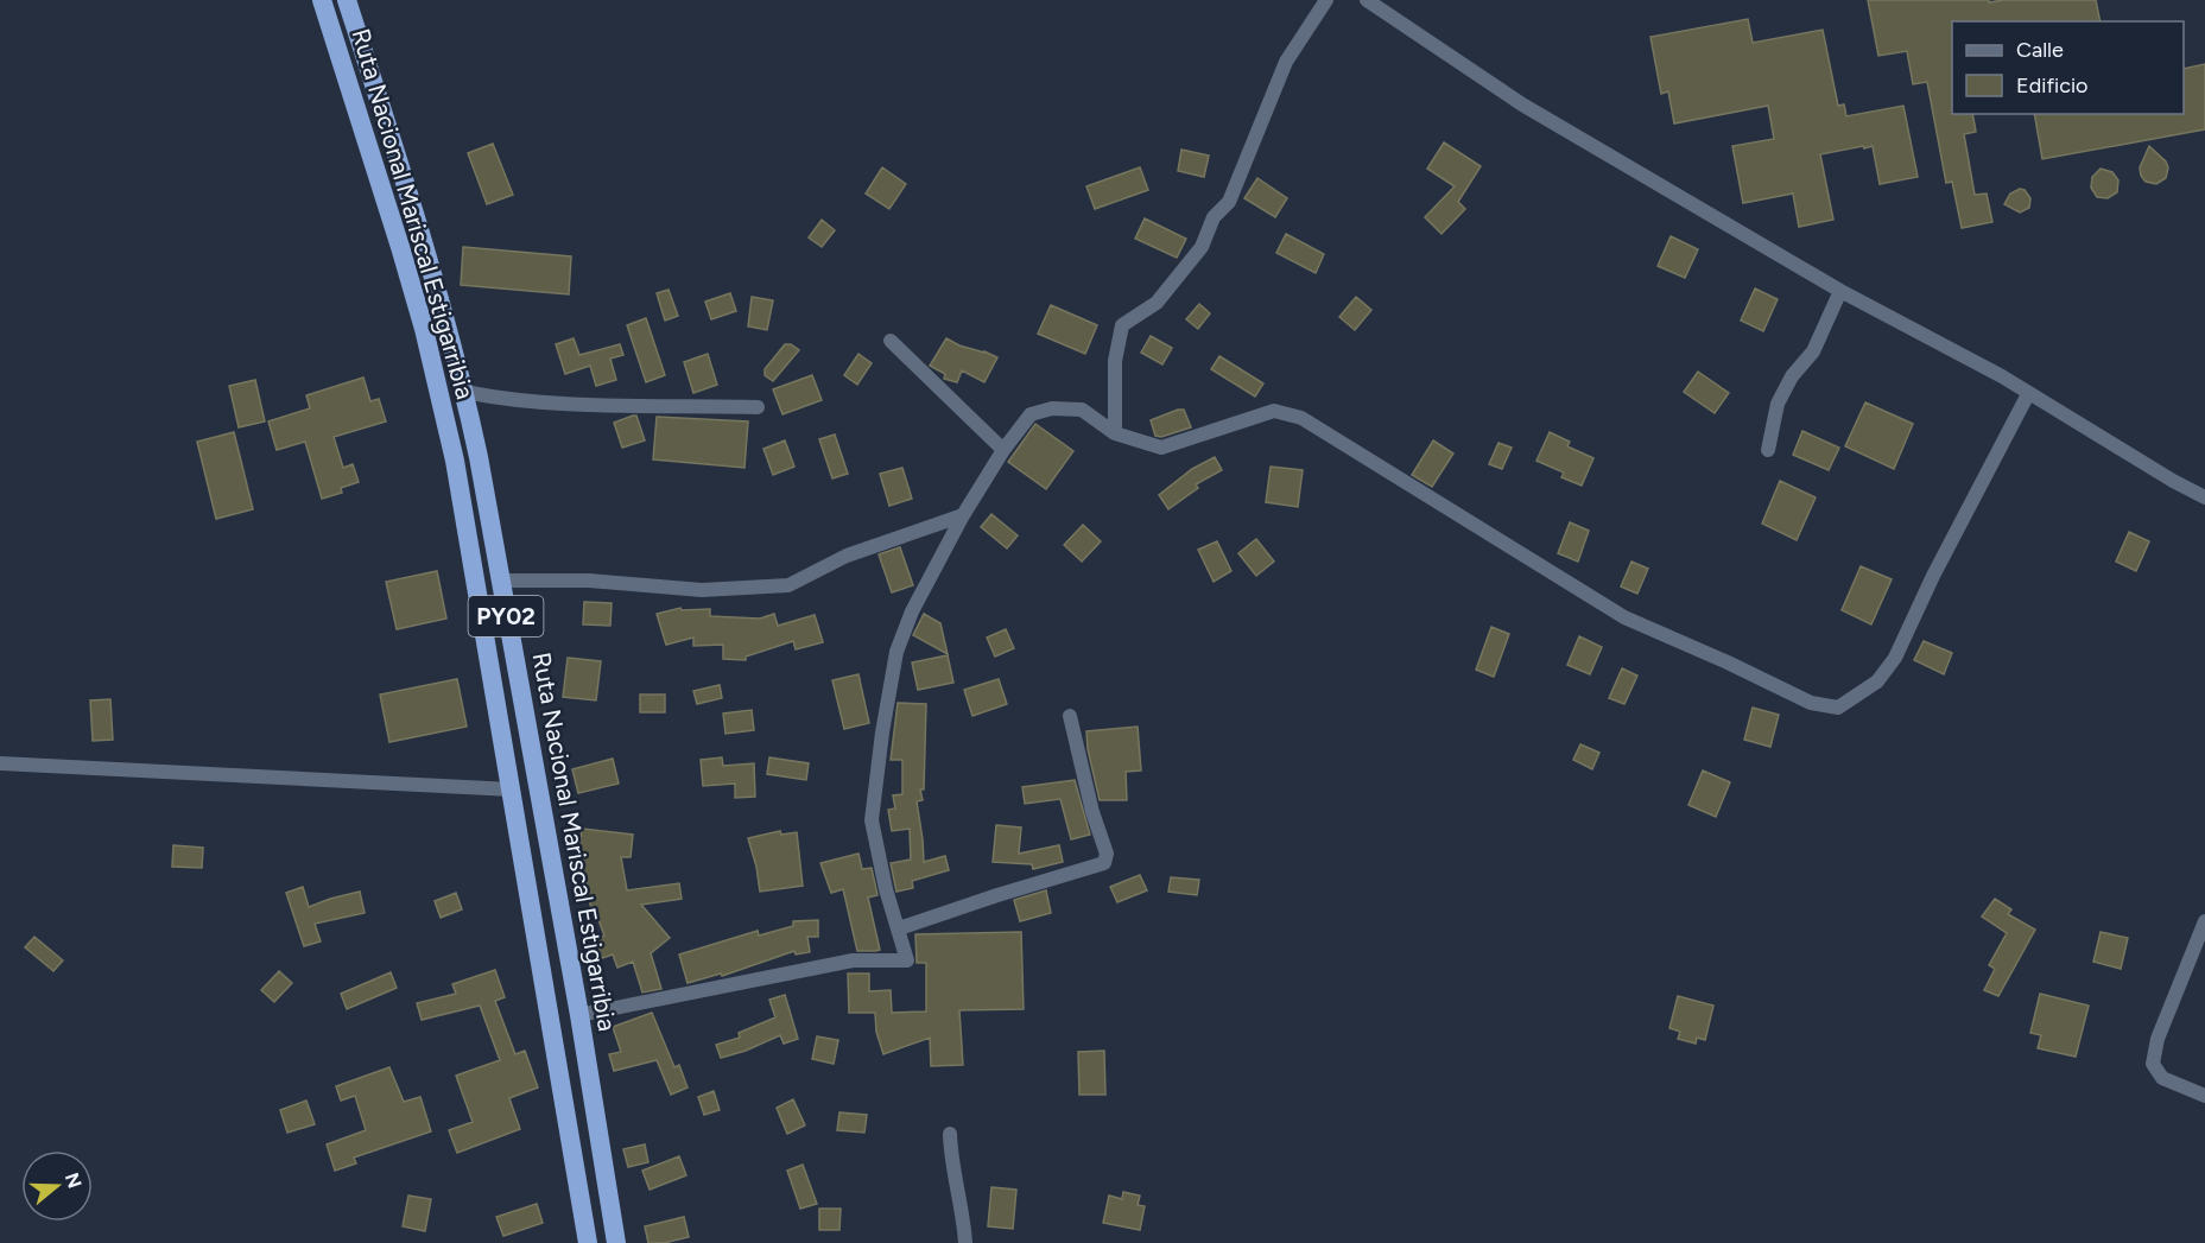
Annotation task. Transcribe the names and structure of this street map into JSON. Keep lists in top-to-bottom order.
{
  "streets": {
    "highway": ["Ruta Nacional Mariscal Estigarribia", "PY02"]
  },
  "legend": ["Calle", "Edificio"],
  "north": "right"
}
